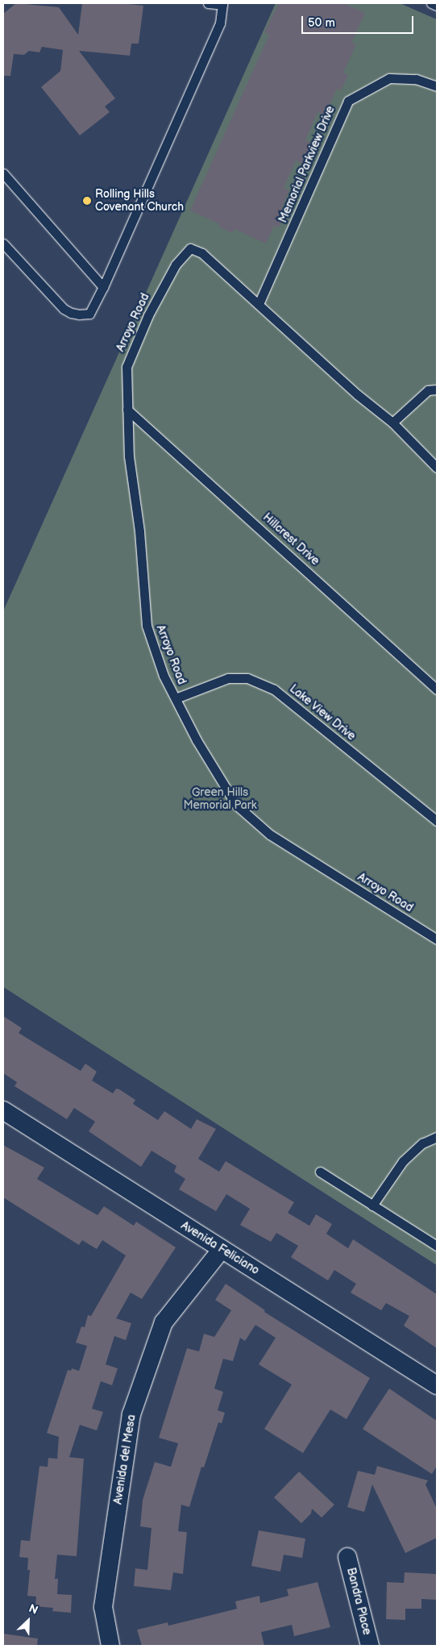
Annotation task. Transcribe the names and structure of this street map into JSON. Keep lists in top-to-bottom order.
{
  "streets": {
    "street": ["Avenida Feliciano", "Avenida del Mesa", "Bandra Place"],
    "lane": [
      "Memorial Parkview Drive",
      "Arroyo Road",
      "Hillcrest Drive",
      "Lake View Drive"
    ]
  },
  "crossings": [
    ["Memorial Parkview Drive", "Arroyo Road"],
    ["Arroyo Road", "Hillcrest Drive"],
    ["Arroyo Road", "Lake View Drive"],
    ["Avenida Feliciano", "Avenida del Mesa"]
  ],
  "parks": ["Green Hills Memorial Park"],
  "places": ["Rolling Hills Covenant Church"],
  "scale_bar": "50 m",
  "north": "top right"
}
